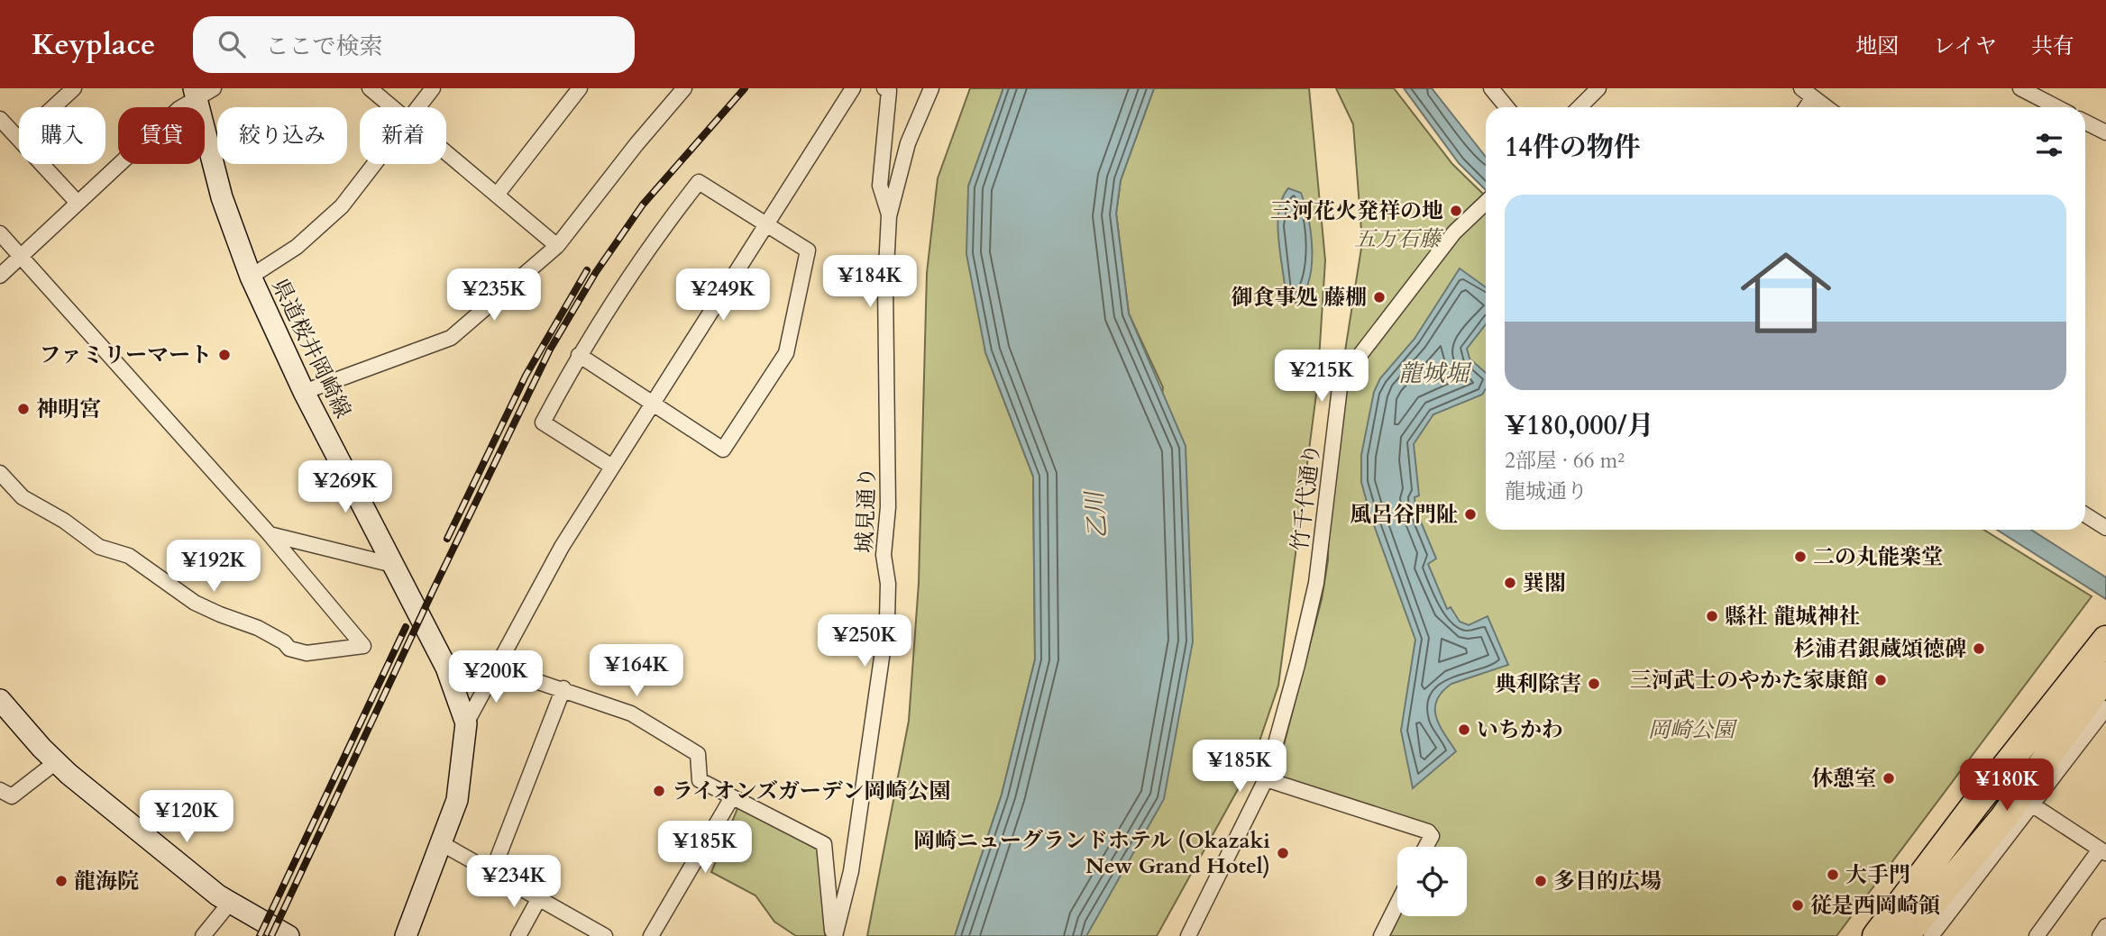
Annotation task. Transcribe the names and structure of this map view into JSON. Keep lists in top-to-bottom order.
{
  "streets": {
    "main road": ["県道桜井岡崎線"],
    "street": ["竹千代通り", "城見通り"]
  },
  "water": ["龍城堀", "乙川"],
  "parks": ["五万石藤", "岡崎公園"],
  "places": [
    "三河花火発祥の地",
    "御食事処 藤棚",
    "ファミリーマート",
    "神明宮",
    "風呂谷門阯",
    "二の丸能楽堂",
    "巽閣",
    "縣社 龍城神社",
    "杉浦君銀蔵頌徳碑",
    "三河武士のやかた家康館",
    "典利除害",
    "いちかわ",
    "休憩室",
    "ライオンズガーデン岡崎公園",
    "岡崎ニューグランドホテル (Okazaki New Grand Hotel)",
    "大手門",
    "龍海院",
    "多目的広場",
    "従是西岡崎領"
  ],
  "page": {
    "header": "Keyplace",
    "search": "ここで検索",
    "nav": ["地図", "レイヤ", "共有"],
    "chip": [
      "購入",
      "賃貸",
      "絞り込み",
      "新着"
    ],
    "heading": "14件の物件",
    "list": [
      {
        "name": "¥180,000/月",
        "note": "2部屋 · 66 m² · 龍城通り"
      }
    ],
    "price": [
      "¥184K",
      "¥235K",
      "¥249K",
      "¥215K",
      "¥269K",
      "¥192K",
      "¥250K",
      "¥164K",
      "¥200K",
      "¥185K",
      "¥180K",
      "¥120K",
      "¥185K",
      "¥234K"
    ]
  }
}
